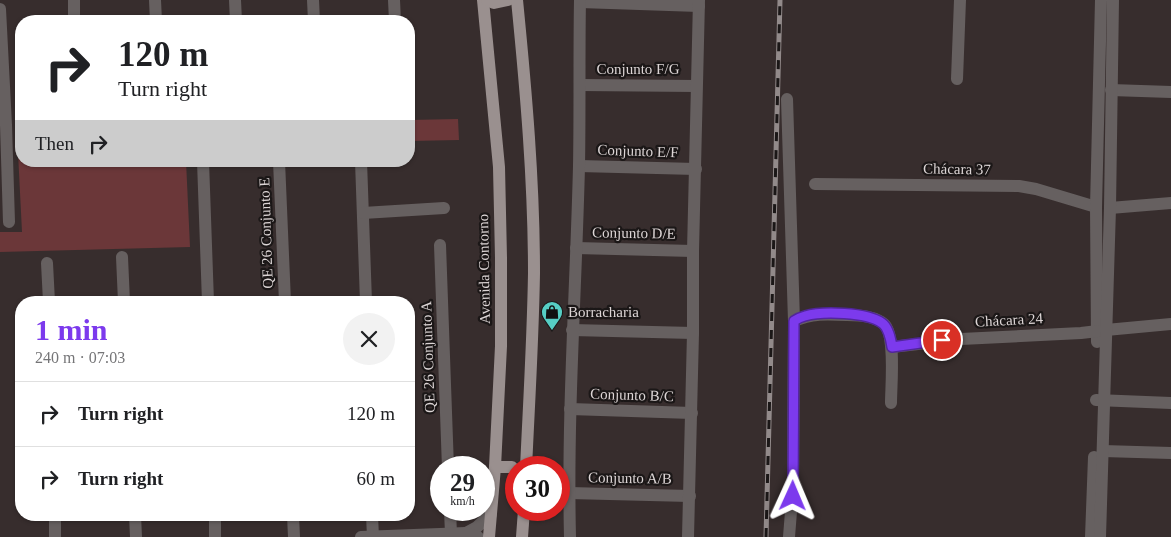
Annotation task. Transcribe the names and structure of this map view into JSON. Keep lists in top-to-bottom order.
{
  "streets": {
    "main road": ["Avenida Contorno"],
    "street": [
      "Conjunto F/G",
      "Conjunto E/F",
      "Chácara 37",
      "QE 26 Conjunto E",
      "Conjunto D/E",
      "Chácara 24",
      "QE 26 Conjunto A",
      "Conjunto B/C",
      "Conjunto A/B"
    ]
  },
  "places": {
    "shop": ["Borracharia"]
  },
  "page": {
    "turn": ["120 m", "Turn right"],
    "then": "Then",
    "heading": ["1 min", "240 m · 07:03"],
    "list": [
      {
        "name": "Turn right",
        "value": "120 m"
      },
      {
        "name": "Turn right",
        "value": "60 m"
      }
    ],
    "speed": "29 km/h",
    "limit": "30"
  }
}
